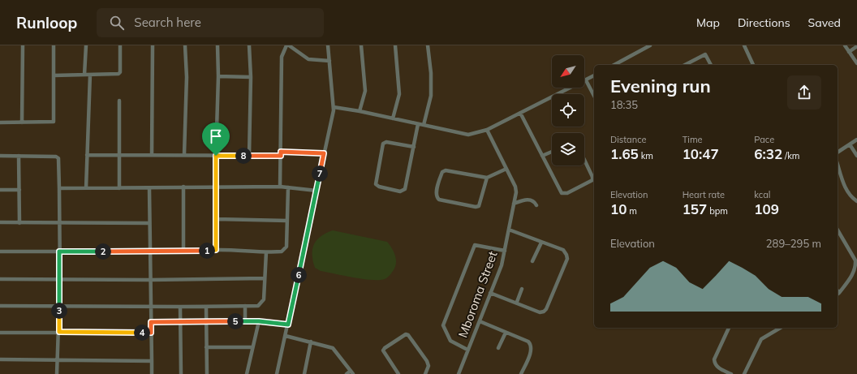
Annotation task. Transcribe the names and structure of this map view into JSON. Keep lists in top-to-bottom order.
{
  "streets": {
    "street": ["Mboroma Street"]
  },
  "north": "bottom left",
  "page": {
    "header": "Runloop",
    "search": "Search here",
    "nav": ["Map", "Directions", "Saved"],
    "heading": ["Evening run", "18:35"],
    "stats": [
      ["Distance", "1.65 km"],
      ["Time", "10:47"],
      ["Pace", "6:32 /km"],
      ["Elevation", "10 m"],
      ["Heart rate", "157 bpm"],
      ["kcal", "109"]
    ],
    "pins": [
      "8",
      "7",
      "1",
      "2",
      "6",
      "3",
      "5",
      "4"
    ],
    "chart": ["Elevation", "289–295 m"]
  }
}
